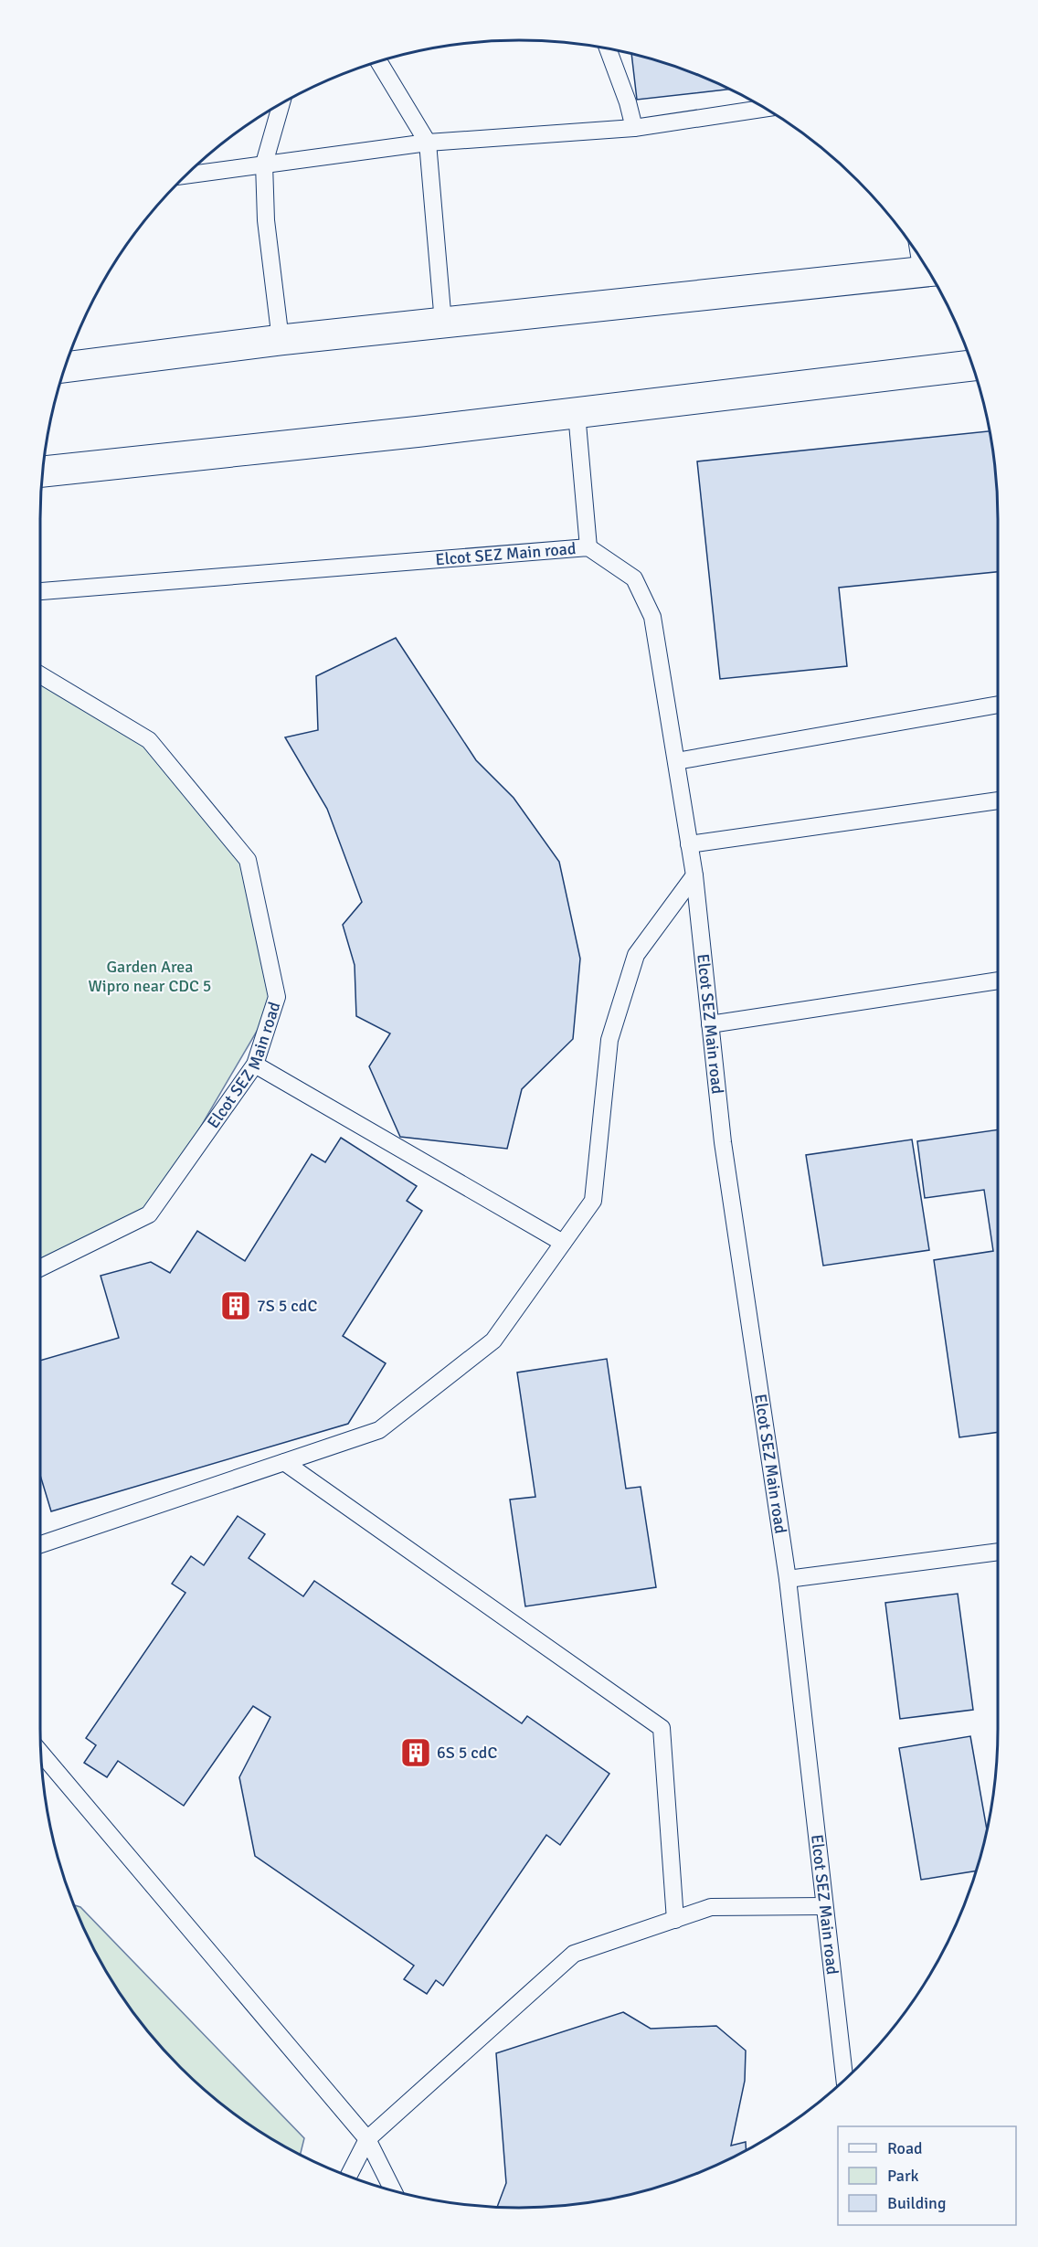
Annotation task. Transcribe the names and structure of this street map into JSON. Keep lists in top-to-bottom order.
{
  "streets": {
    "lane": ["Elcot SEZ Main road"]
  },
  "parks": ["Garden Area Wipro near CDC 5"],
  "places": {
    "building": ["7S 5 cdC", "6S 5 cdC"]
  },
  "legend": ["Road", "Park", "Building"]
}
